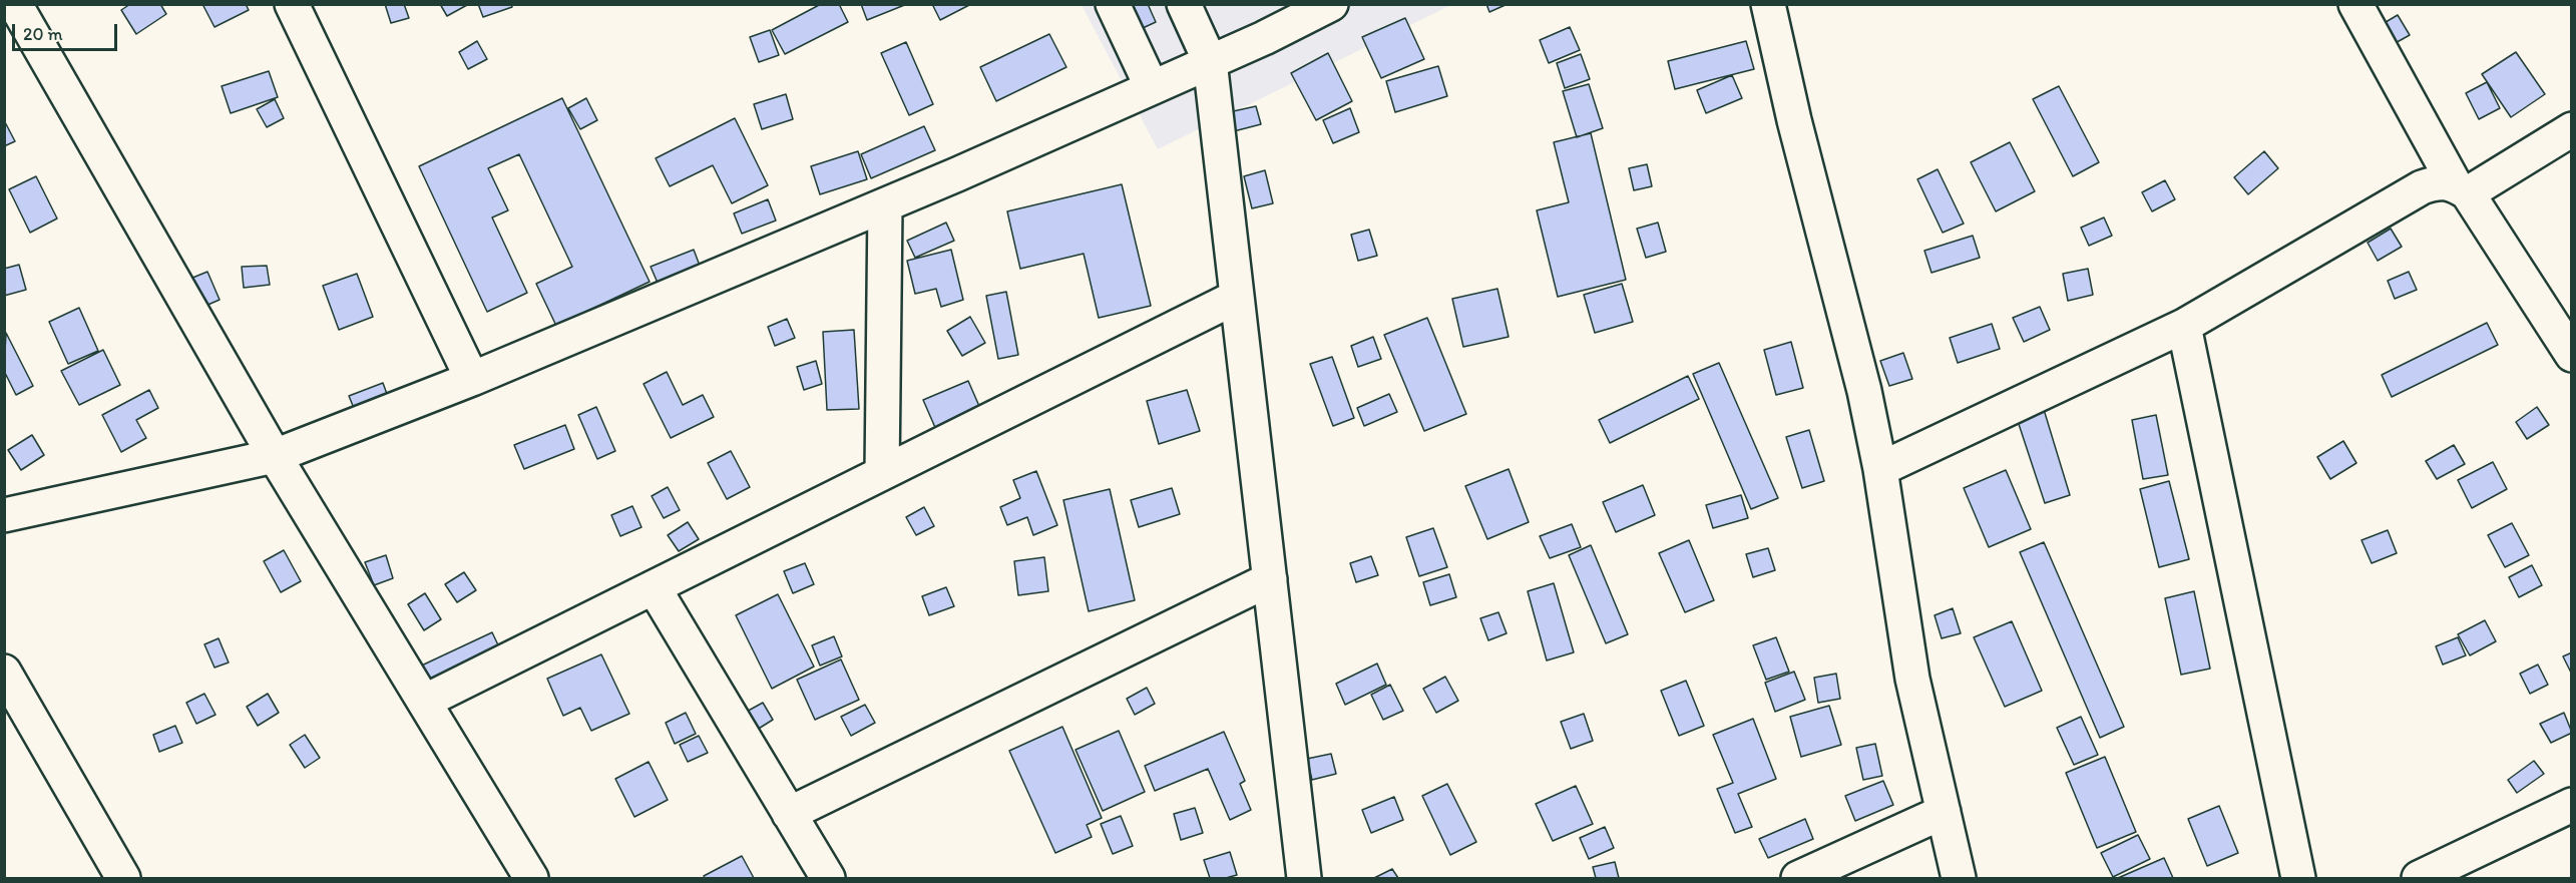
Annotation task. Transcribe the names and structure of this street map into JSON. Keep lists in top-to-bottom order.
{
  "scale_bar": "20 m"
}
